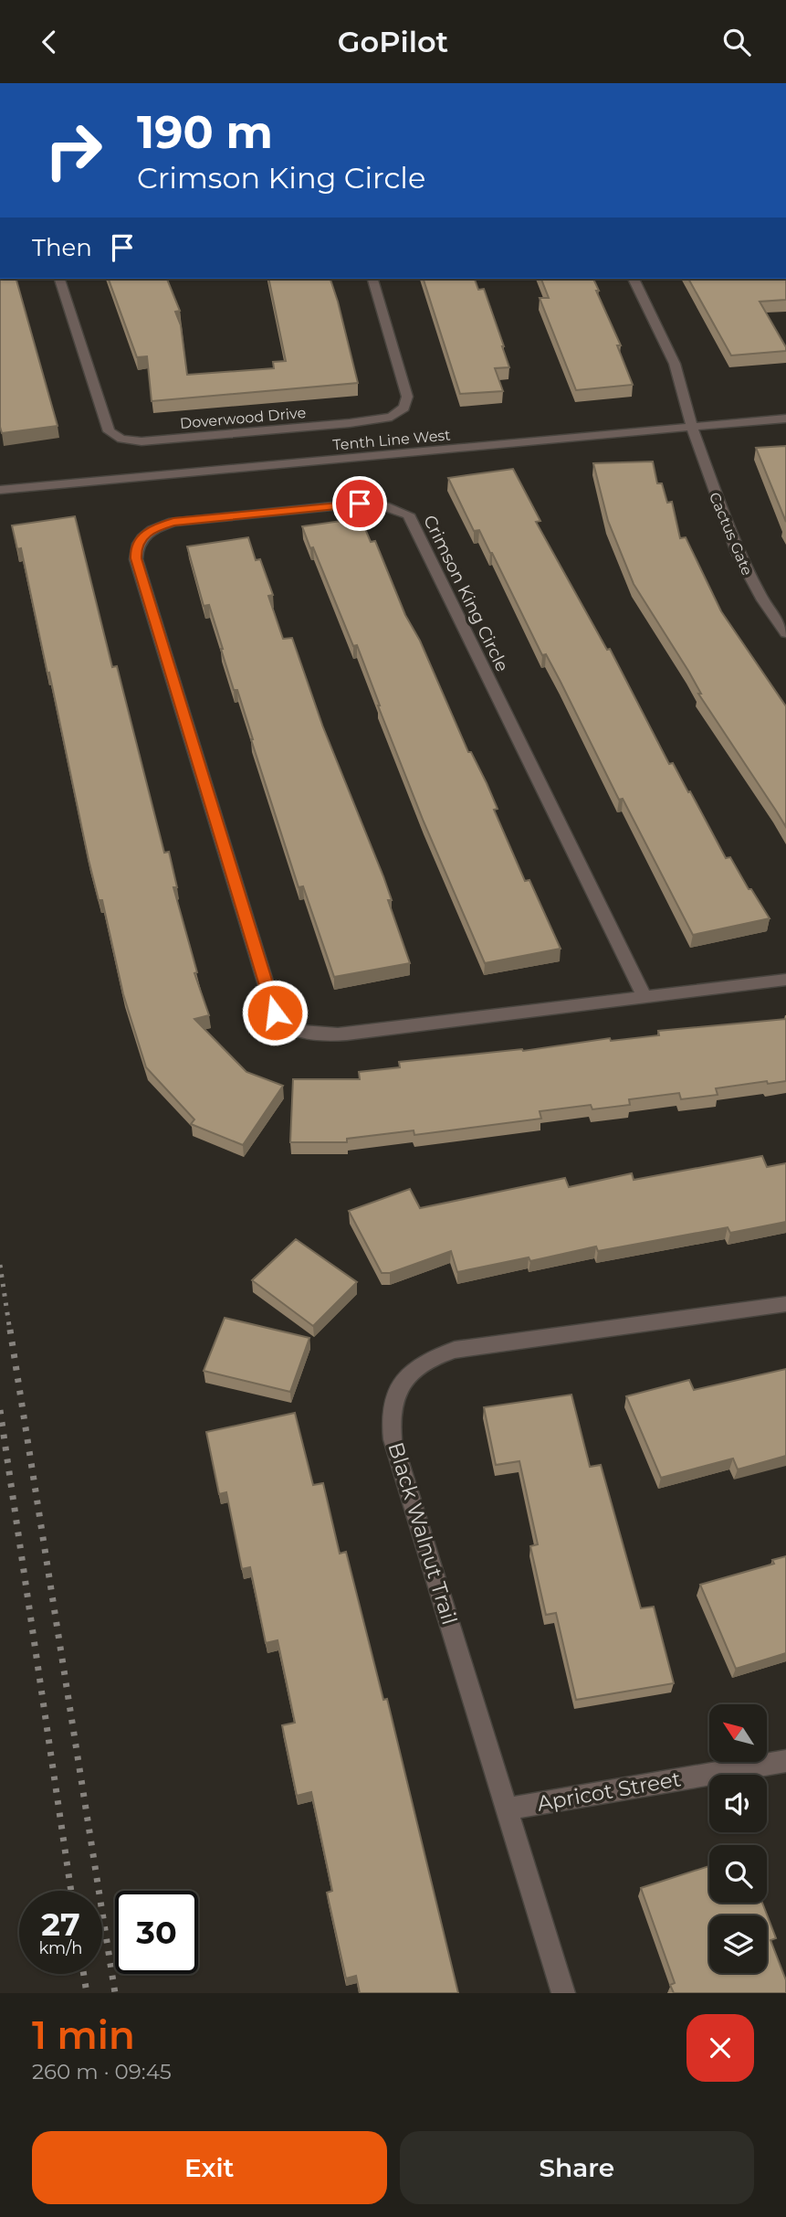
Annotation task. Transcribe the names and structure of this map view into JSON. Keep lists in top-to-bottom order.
{
  "streets": {
    "street": [
      "Doverwood Drive",
      "Tenth Line West",
      "Cactus Gate",
      "Crimson King Circle",
      "Black Walnut Trail",
      "Apricot Street"
    ]
  },
  "crossings": [
    ["Tenth Line West", "Cactus Gate"],
    ["Black Walnut Trail", "Apricot Street"]
  ],
  "north": "top left",
  "page": {
    "header": "GoPilot",
    "turn": ["190 m", "Crimson King Circle"],
    "then": "Then",
    "speed": "27 km/h",
    "limit": "30",
    "heading": ["1 min", "260 m · 09:45"],
    "buttons": ["Exit", "Share"]
  }
}
